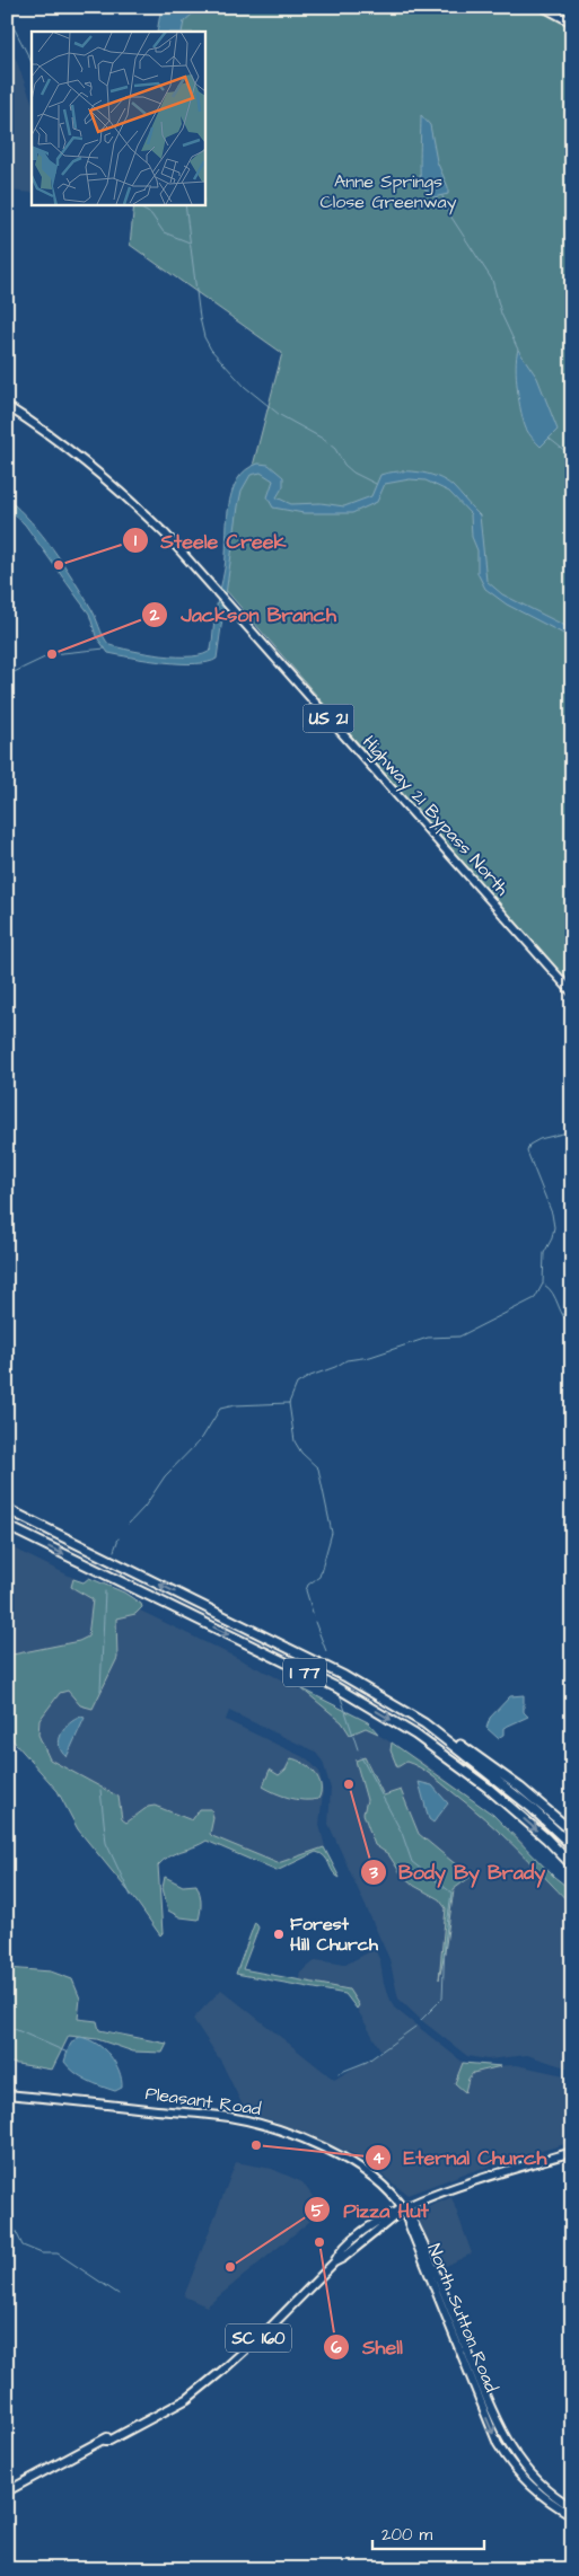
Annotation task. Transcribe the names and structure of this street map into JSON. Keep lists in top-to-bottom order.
{
  "streets": {
    "highway": ["I 77"],
    "main road": [
      "US 21",
      "Highway 21 Bypass North",
      "Pleasant Road",
      "North Sutton Road",
      "SC 160"
    ]
  },
  "crossings": [
    ["Pleasant Road", "North Sutton Road"],
    ["Pleasant Road", "SC 160"],
    ["North Sutton Road", "SC 160"]
  ],
  "parks": ["Anne Springs Close Greenway"],
  "places": [
    "Steele Creek",
    "Jackson Branch",
    "Body By Brady",
    "Forest Hill Church",
    "Eternal Church",
    "Shell",
    "Pizza Hut"
  ],
  "scale_bar": "200 m"
}
